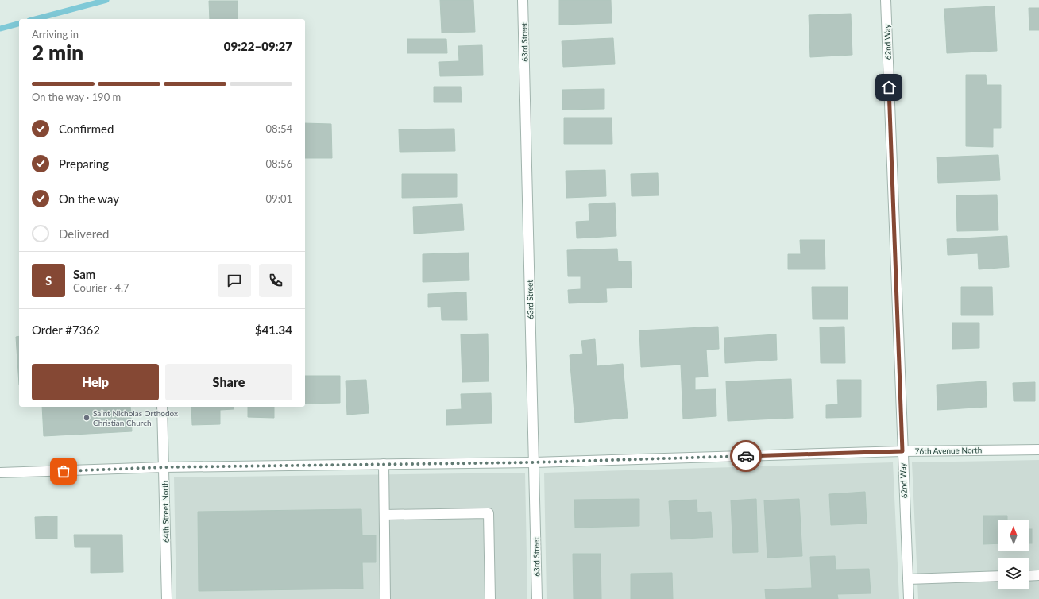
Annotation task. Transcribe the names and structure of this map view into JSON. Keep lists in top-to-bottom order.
{
  "streets": {
    "street": [
      "63rd Street",
      "62nd Way",
      "76th Avenue North",
      "64th Street North"
    ]
  },
  "crossings": [
    ["63rd Street", "76th Avenue North"],
    ["62nd Way", "76th Avenue North"],
    ["76th Avenue North", "64th Street North"]
  ],
  "places": ["Saint Nicholas Orthodox Christian Church"],
  "north": "top",
  "page": {
    "heading": ["2 min", "Arriving in", "09:22–09:27"],
    "panel": [
      "Sam",
      "Courier · 4.7",
      "Order #7362",
      "$41.34"
    ],
    "bar": "On the way · 190 m",
    "list": [
      ["Confirmed", "08:54"],
      ["Preparing", "08:56"],
      ["On the way", "09:01"],
      "Delivered"
    ],
    "round": "S",
    "buttons": ["Help", "Share"]
  }
}
